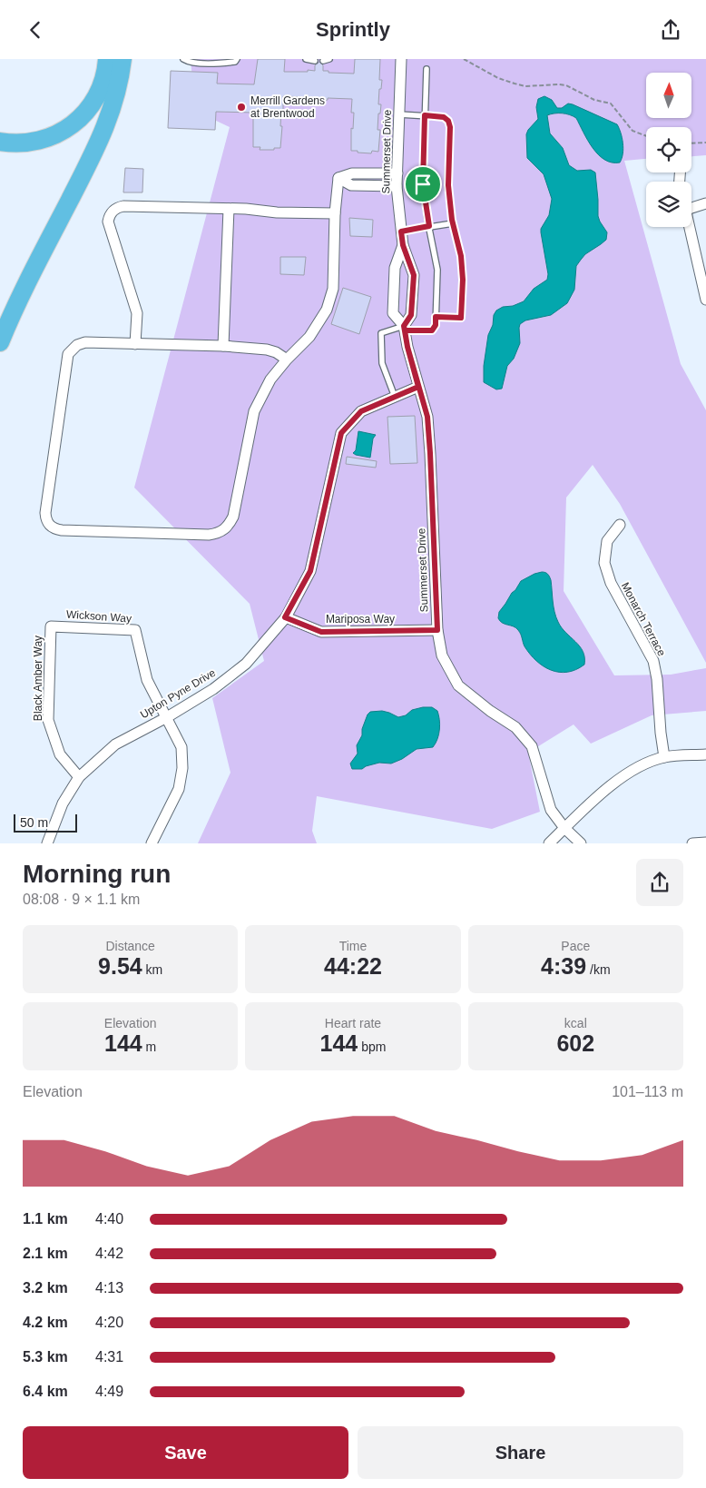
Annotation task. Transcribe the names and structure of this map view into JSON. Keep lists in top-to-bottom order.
{
  "streets": {
    "street": [
      "Summerset Drive",
      "Wickson Way",
      "Mariposa Way",
      "Monarch Terrace",
      "Black Amber Way",
      "Upton Pyne Drive"
    ]
  },
  "crossings": [
    ["Summerset Drive", "Mariposa Way"],
    ["Summerset Drive", "Upton Pyne Drive"],
    ["Wickson Way", "Black Amber Way"],
    ["Wickson Way", "Upton Pyne Drive"],
    ["Mariposa Way", "Upton Pyne Drive"],
    ["Black Amber Way", "Upton Pyne Drive"]
  ],
  "places": ["Merrill Gardens at Brentwood"],
  "scale_bar": "50 m",
  "north": "top",
  "page": {
    "header": "Sprintly",
    "scale": "50 m",
    "heading": ["Morning run", "08:08 · 9 × 1.1 km"],
    "stats": [
      ["Distance", "9.54 km"],
      ["Time", "44:22"],
      ["Pace", "4:39 /km"],
      ["Elevation", "144 m"],
      ["Heart rate", "144 bpm"],
      ["kcal", "602"]
    ],
    "chart": ["Elevation", "101–113 m"],
    "list": [
      {
        "name": "1.1 km",
        "note": "4:40"
      },
      {
        "name": "2.1 km",
        "note": "4:42"
      },
      {
        "name": "3.2 km",
        "note": "4:13"
      },
      {
        "name": "4.2 km",
        "note": "4:20"
      },
      {
        "name": "5.3 km",
        "note": "4:31"
      },
      {
        "name": "6.4 km",
        "note": "4:49"
      }
    ],
    "buttons": ["Save", "Share"]
  }
}
